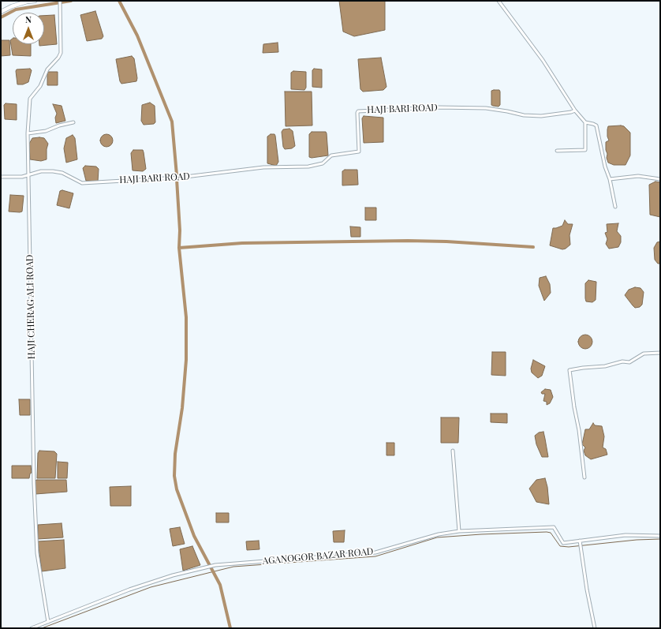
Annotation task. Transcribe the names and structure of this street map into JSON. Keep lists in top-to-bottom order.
{
  "streets": {
    "street": ["HAJI BARI ROAD", "HAJI CHERAG ALI ROAD", "AGANOGOR BAZAR ROAD"]
  },
  "crossings": [
    ["HAJI BARI ROAD", "HAJI CHERAG ALI ROAD"],
    ["HAJI CHERAG ALI ROAD", "AGANOGOR BAZAR ROAD"]
  ],
  "north": "top"
}
